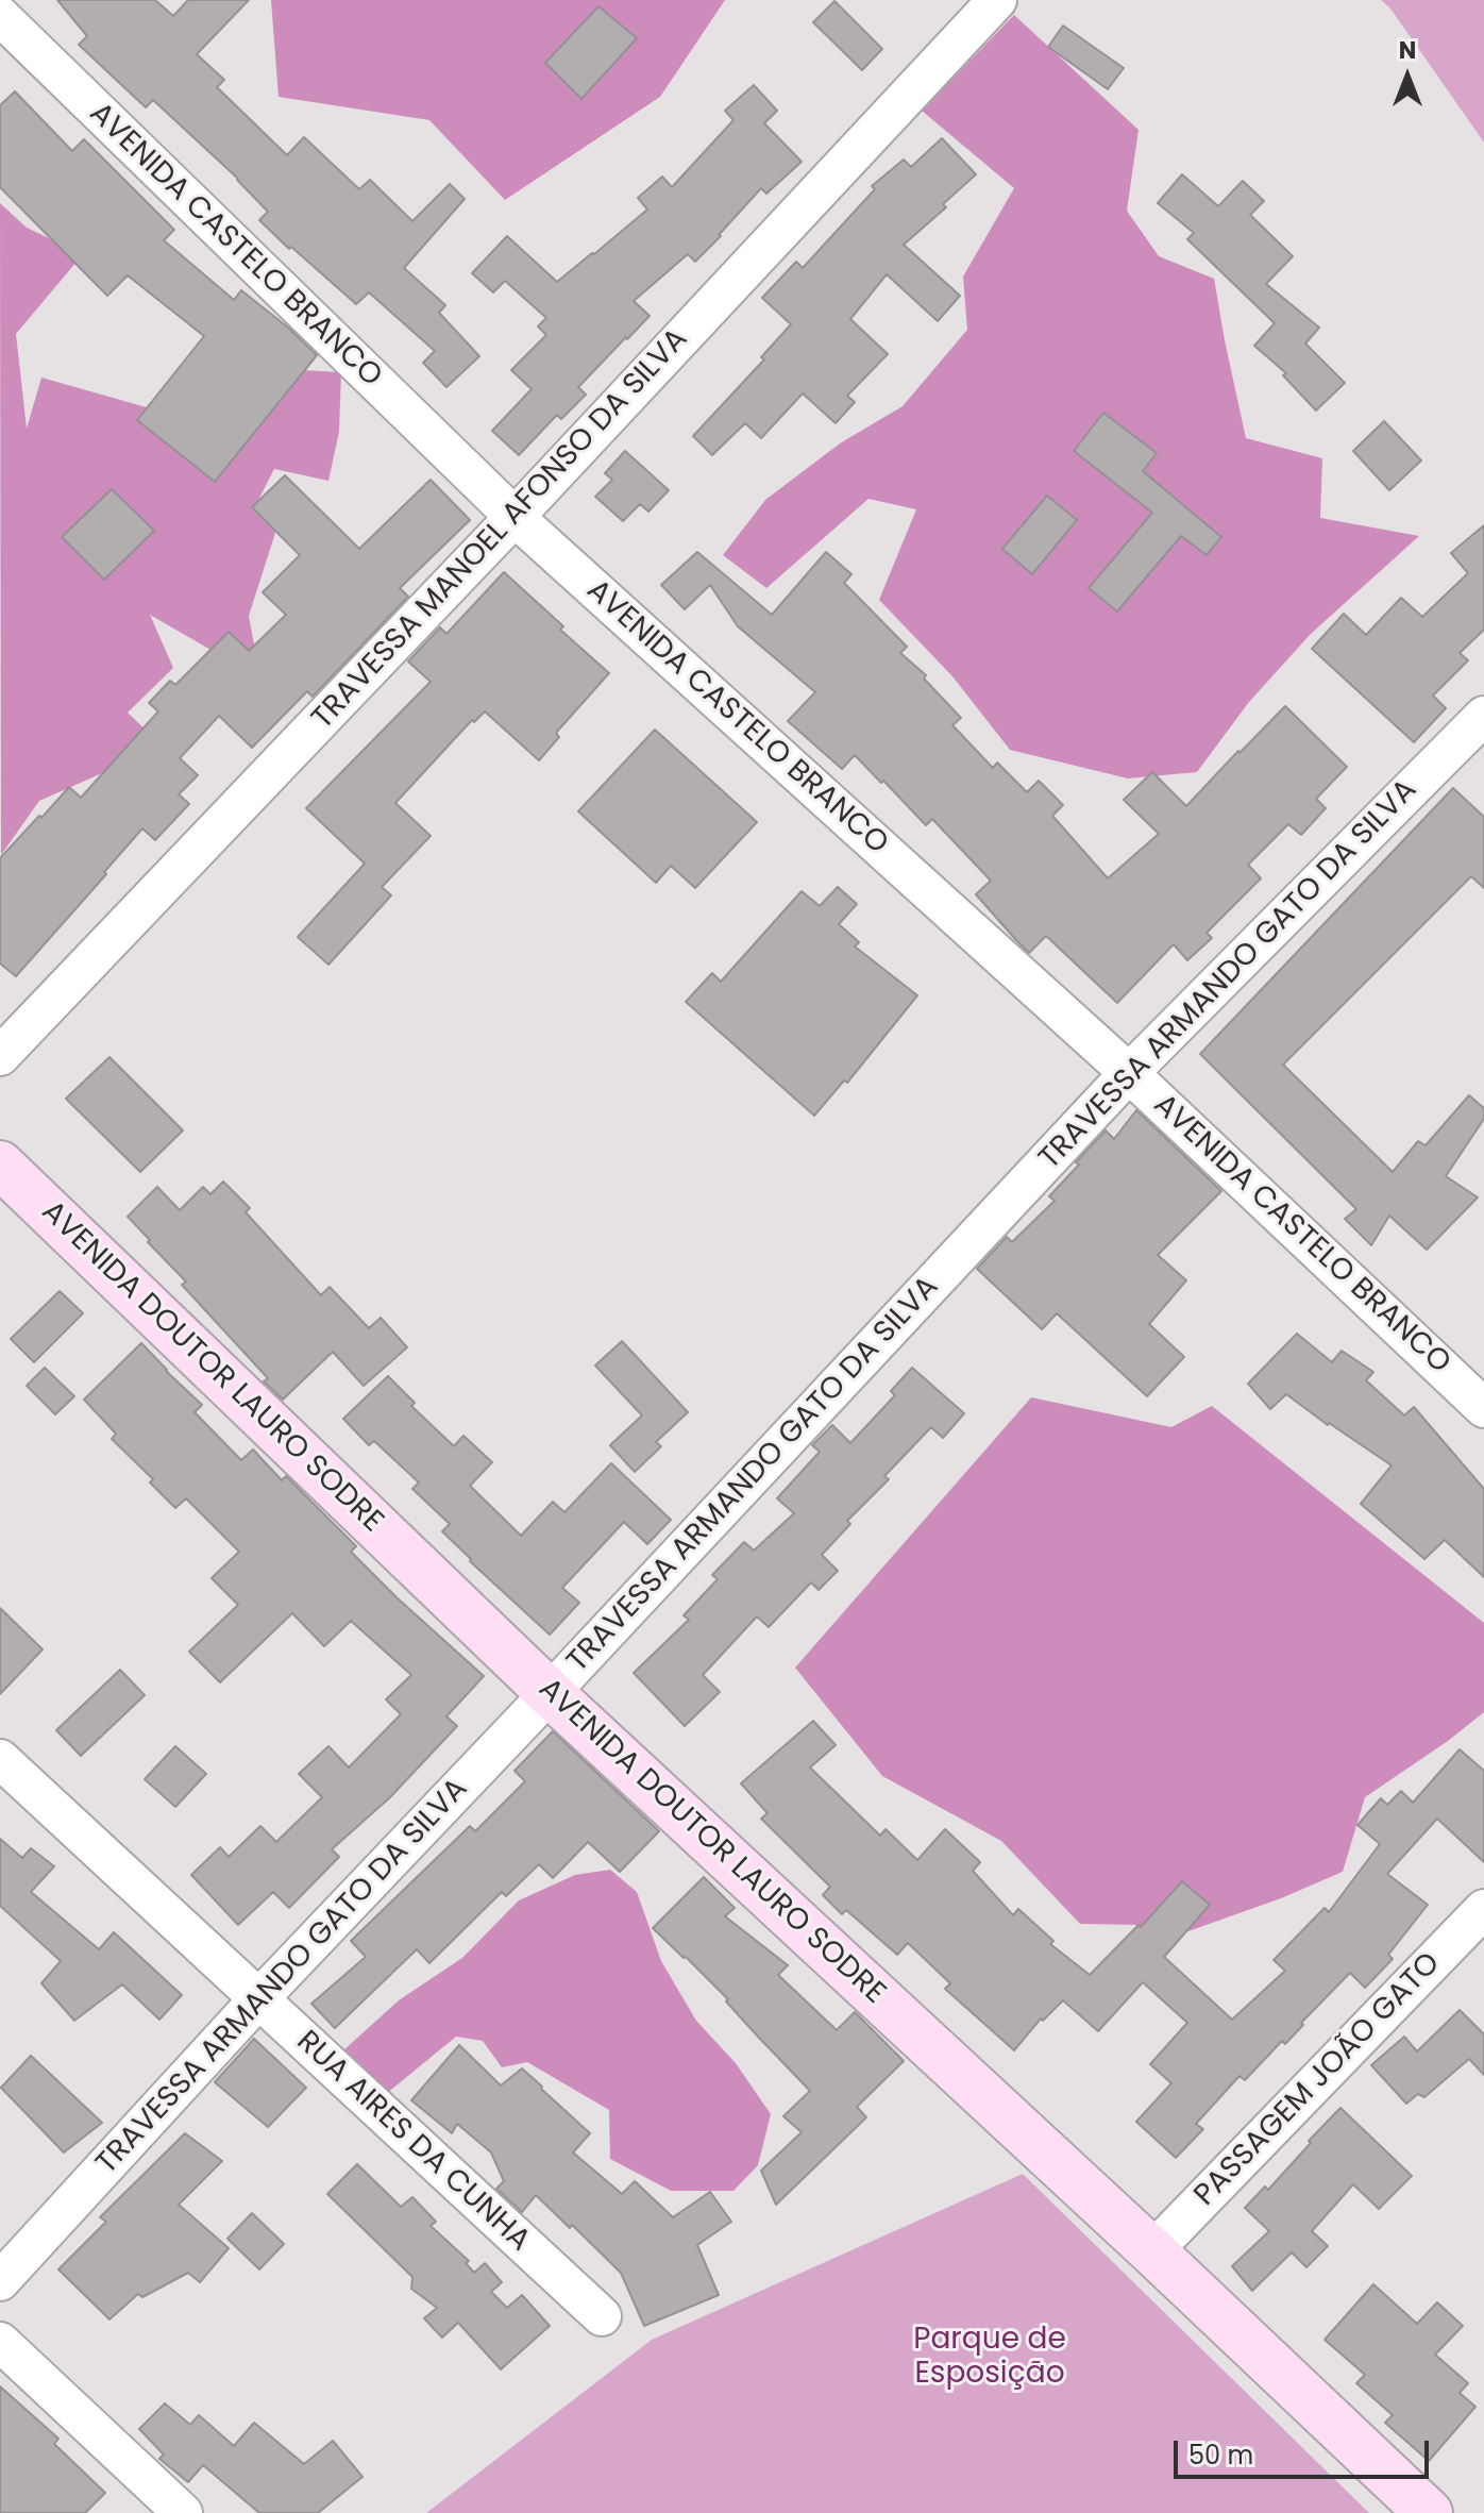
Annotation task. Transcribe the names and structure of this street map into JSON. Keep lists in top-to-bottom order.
{
  "streets": {
    "street": [
      "AVENIDA CASTELO BRANCO",
      "TRAVESSA MANOEL AFONSO DA SILVA",
      "TRAVESSA ARMANDO GATO DA SILVA",
      "AVENIDA DOUTOR LAURO SODRE",
      "PASSAGEM JOÃO GATO",
      "RUA AIRES DA CUNHA"
    ]
  },
  "crossings": [
    ["AVENIDA CASTELO BRANCO", "TRAVESSA MANOEL AFONSO DA SILVA"],
    ["AVENIDA CASTELO BRANCO", "TRAVESSA ARMANDO GATO DA SILVA"],
    ["TRAVESSA ARMANDO GATO DA SILVA", "AVENIDA DOUTOR LAURO SODRE"],
    ["TRAVESSA ARMANDO GATO DA SILVA", "RUA AIRES DA CUNHA"],
    ["AVENIDA DOUTOR LAURO SODRE", "PASSAGEM JOÃO GATO"]
  ],
  "parks": ["Parque de Esposição"],
  "scale_bar": "50 m",
  "north": "top"
}
